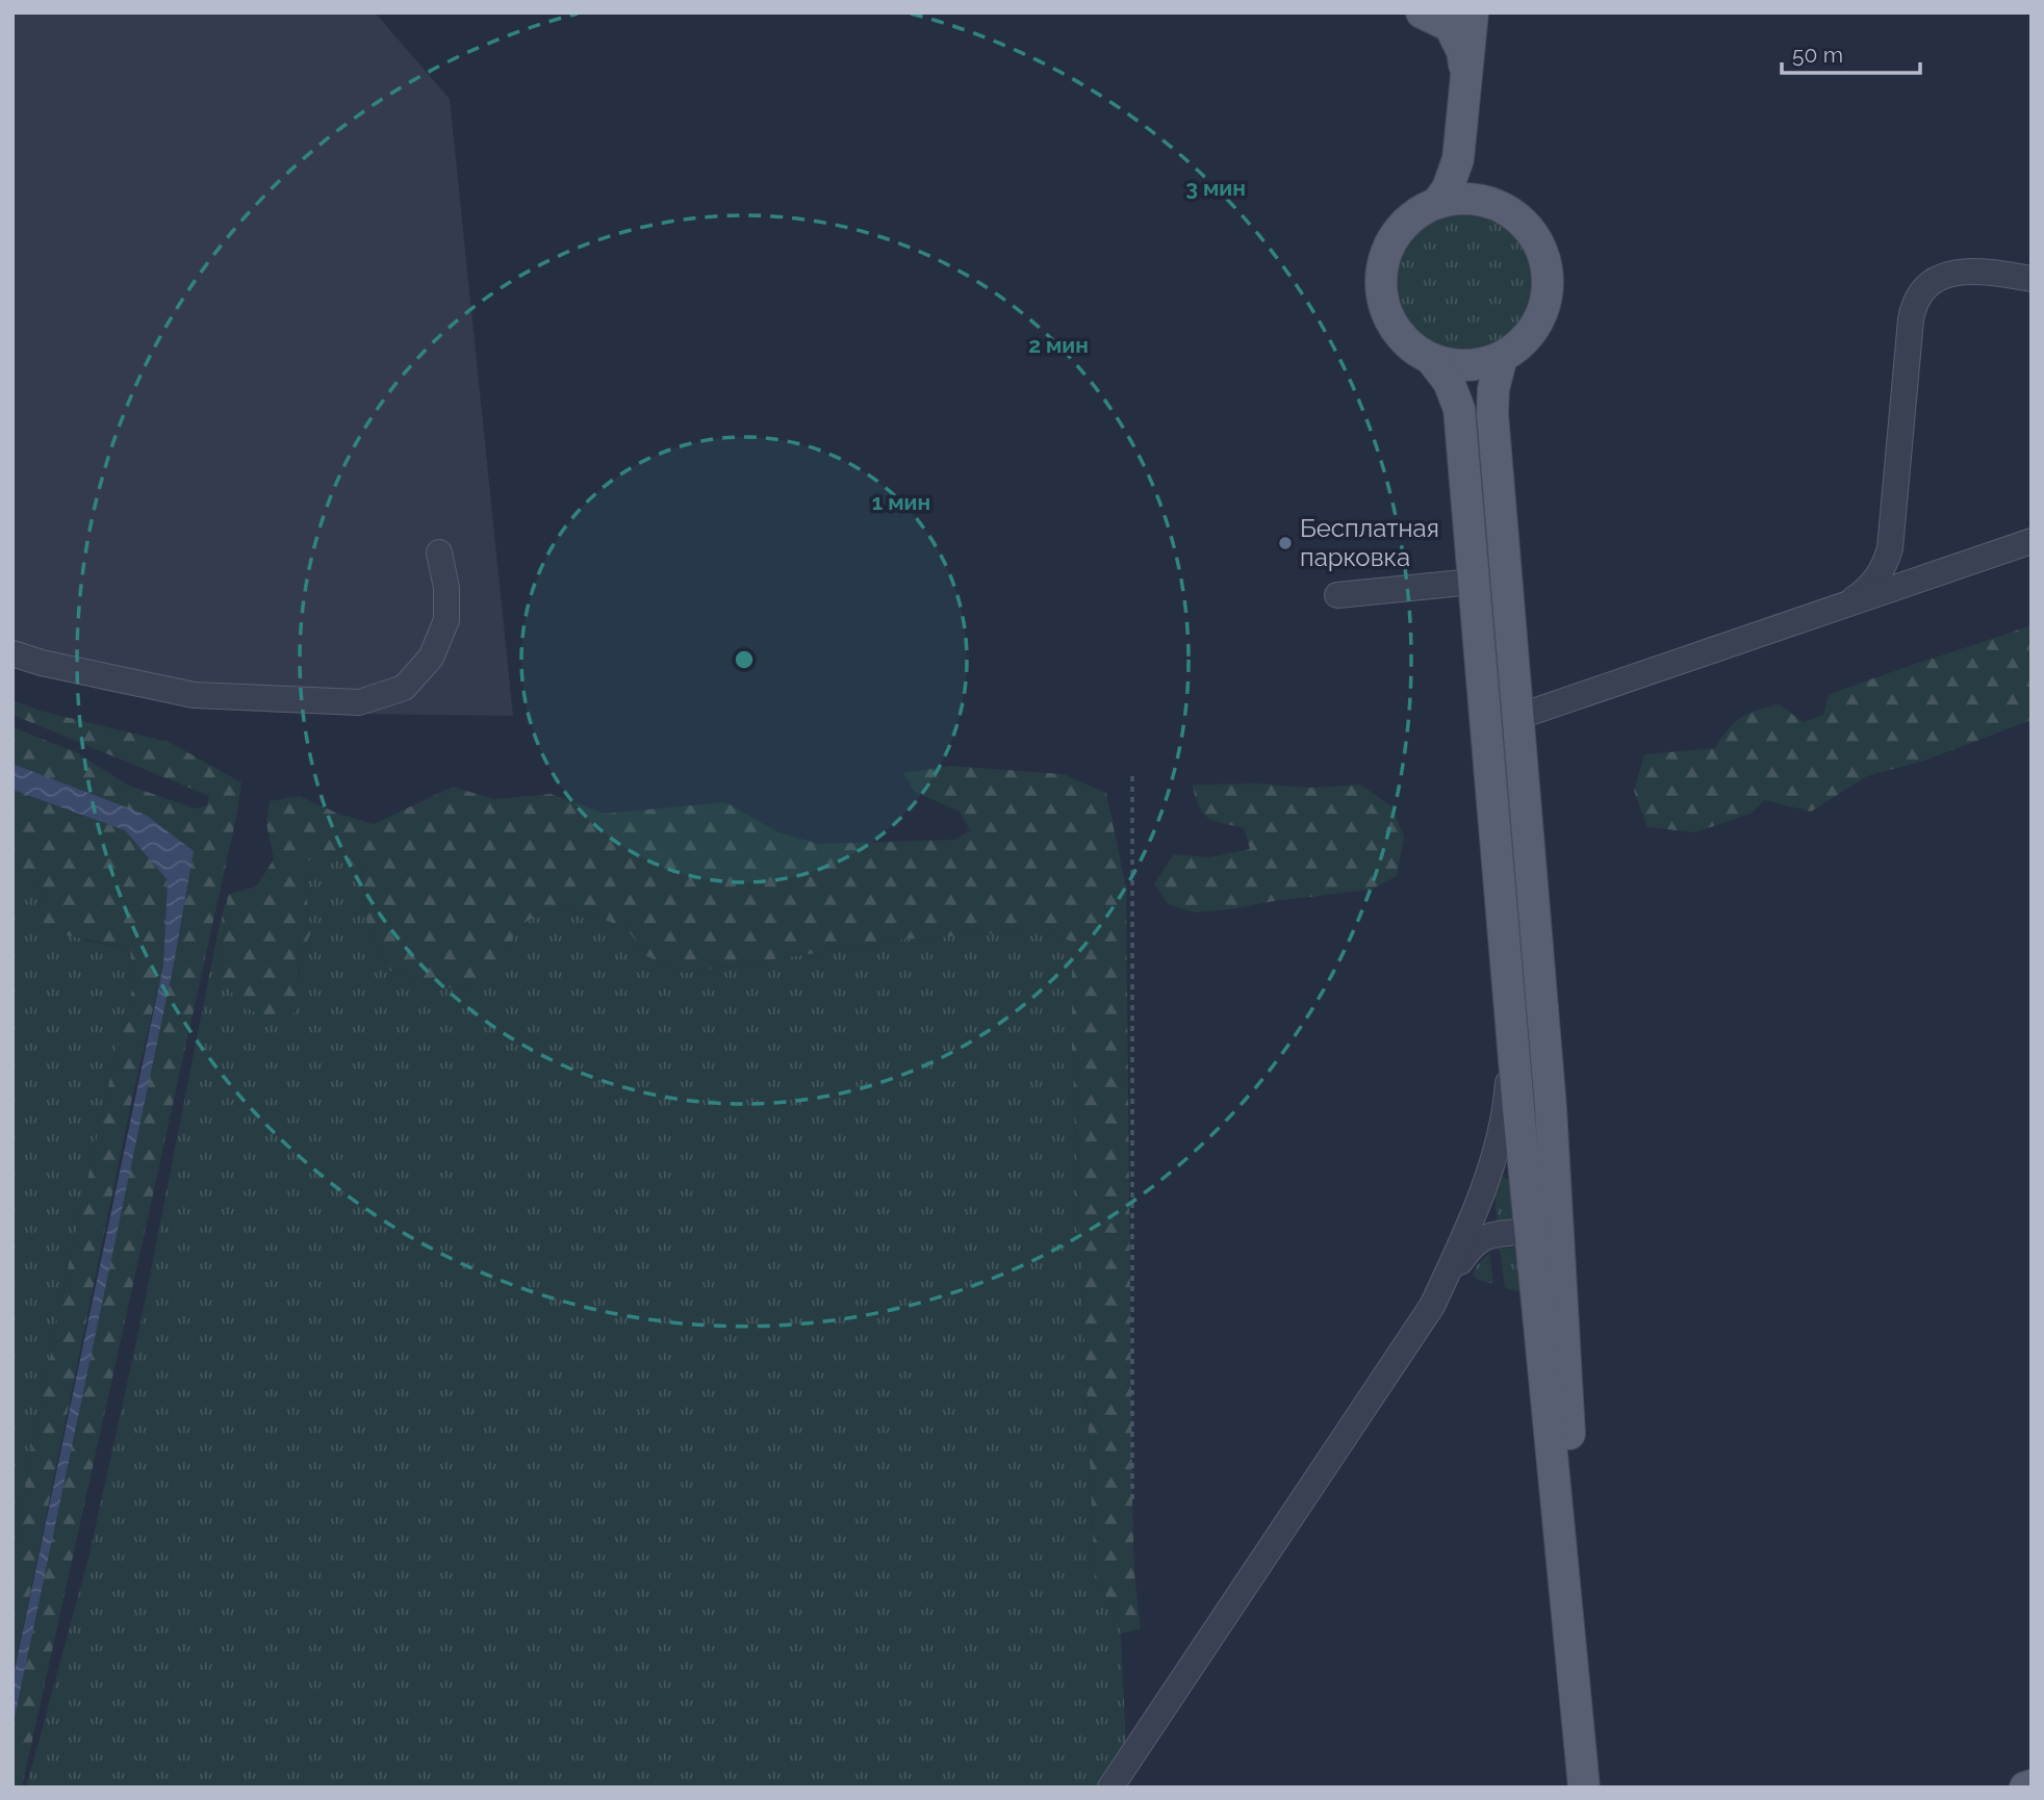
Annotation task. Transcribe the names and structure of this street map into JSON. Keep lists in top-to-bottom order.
{
  "places": ["Бесплатная парковка"],
  "scale_bar": "50 m",
  "rings": ["3 мин", "2 мин", "1 мин"]
}
